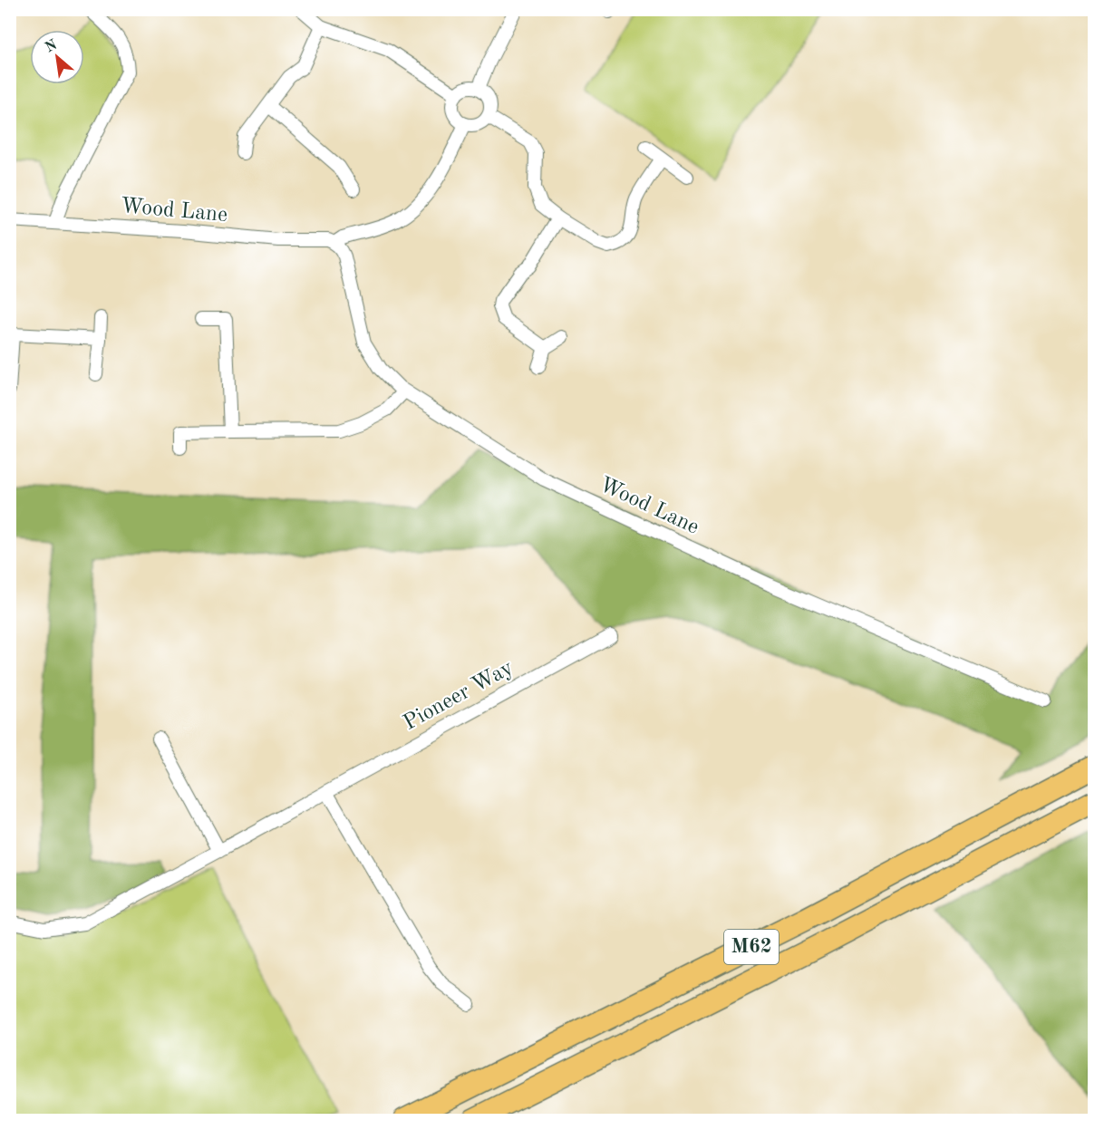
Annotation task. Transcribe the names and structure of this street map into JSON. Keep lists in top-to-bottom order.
{
  "streets": {
    "highway": ["M62"],
    "street": ["Wood Lane", "Pioneer Way"]
  },
  "north": "top left"
}
